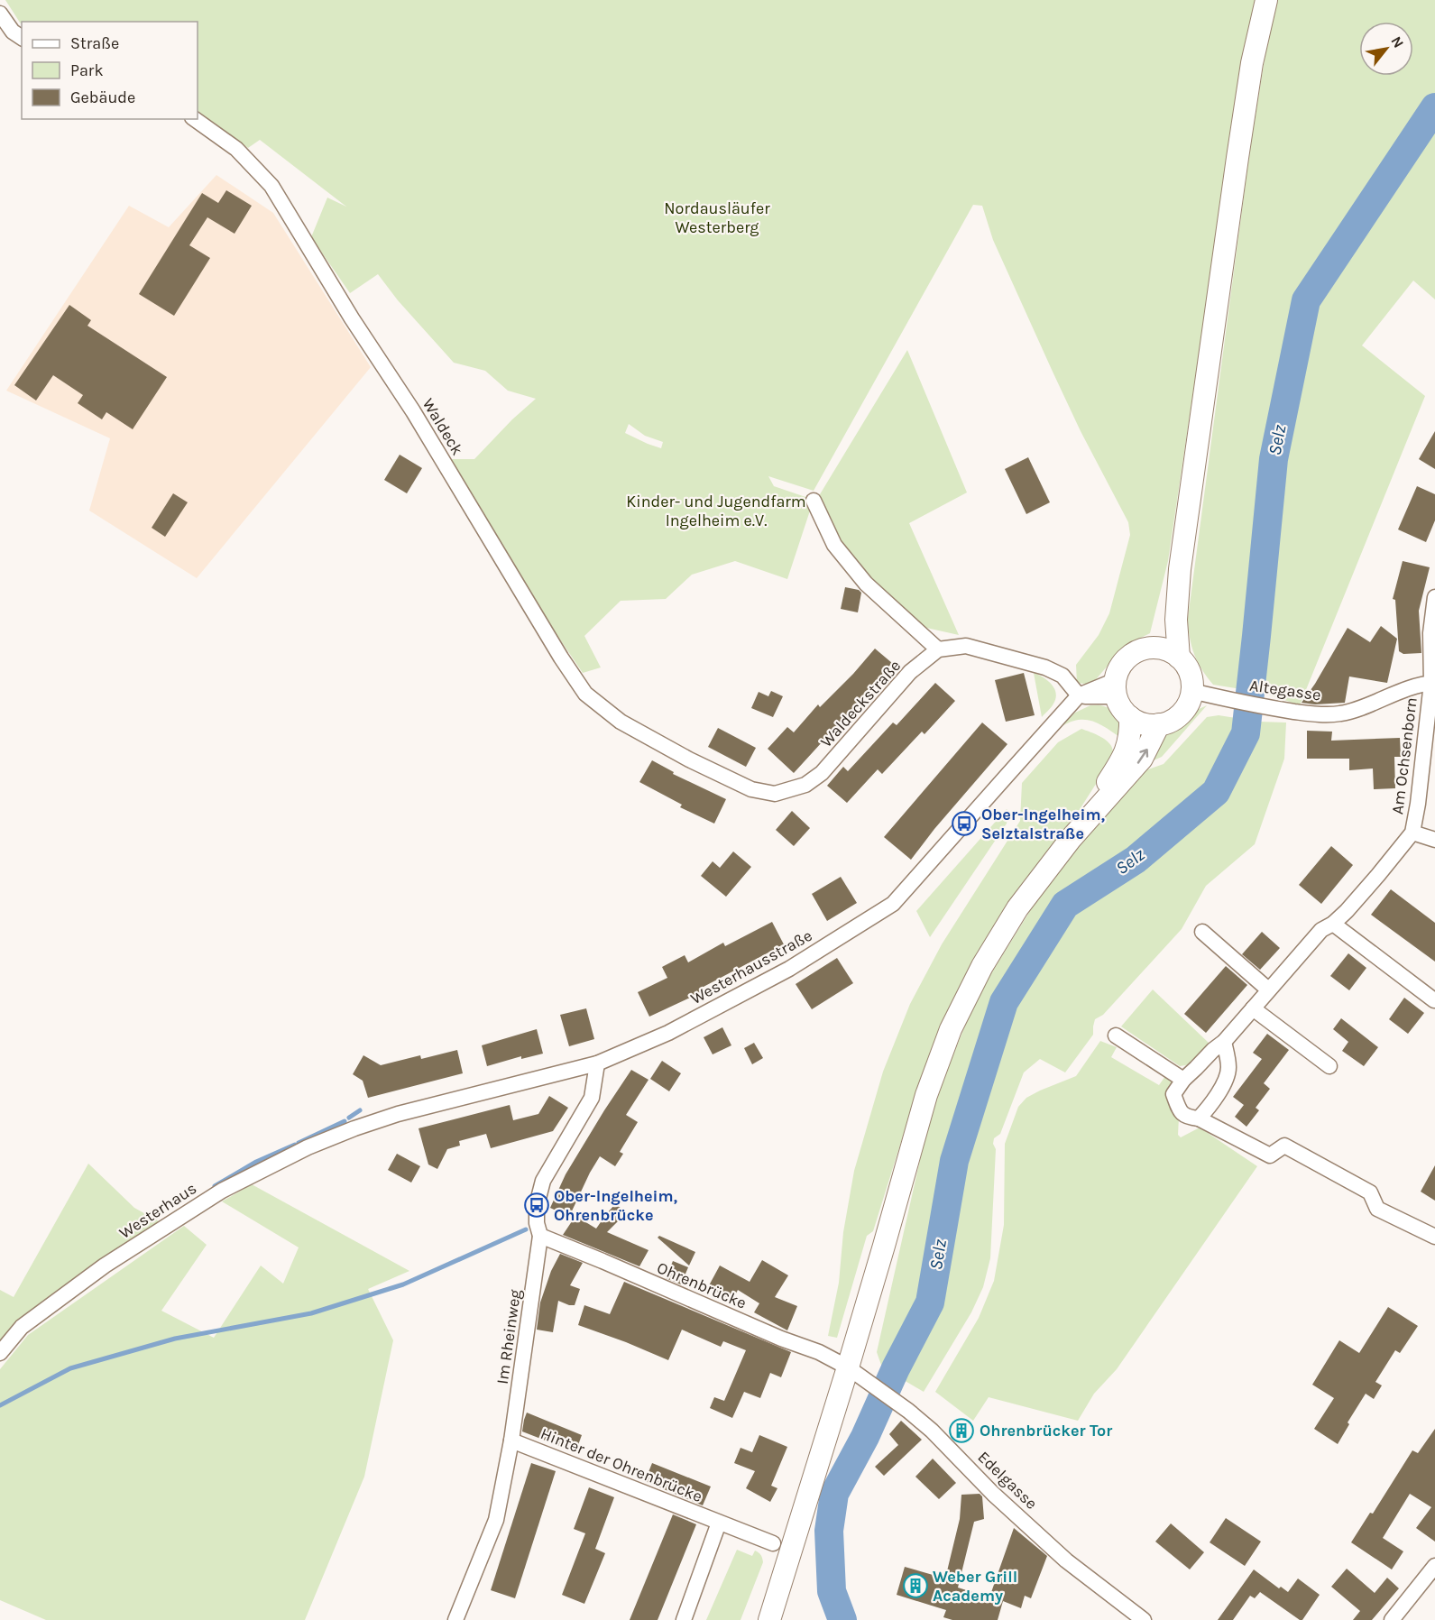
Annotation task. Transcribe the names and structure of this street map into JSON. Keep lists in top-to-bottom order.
{
  "streets": {
    "street": [
      "Waldeck",
      "Altegasse",
      "Waldeckstraße",
      "Am Ochsenborn",
      "Westerhausstraße",
      "Westerhaus",
      "Ohrenbrücke",
      "Im Rheinweg",
      "Hinter der Ohrenbrücke",
      "Edelgasse"
    ]
  },
  "crossings": [
    ["Waldeck", "Waldeckstraße"],
    ["Altegasse", "Am Ochsenborn"],
    ["Westerhausstraße", "Westerhaus"],
    ["Westerhausstraße", "Im Rheinweg"],
    ["Ohrenbrücke", "Im Rheinweg"],
    ["Ohrenbrücke", "Edelgasse"],
    ["Im Rheinweg", "Hinter der Ohrenbrücke"]
  ],
  "water": ["Selz"],
  "parks": ["Nordausläufer Westerberg", "Kinder- und Jugendfarm Ingelheim e.V."],
  "places": {
    "bus stop": ["Ober-Ingelheim, Selztalstraße", "Ober-Ingelheim, Ohrenbrücke"],
    "building": ["Ohrenbrücker Tor", "Weber Grill Academy"]
  },
  "legend": ["Straße", "Park", "Gebäude"],
  "north": "top right"
}
